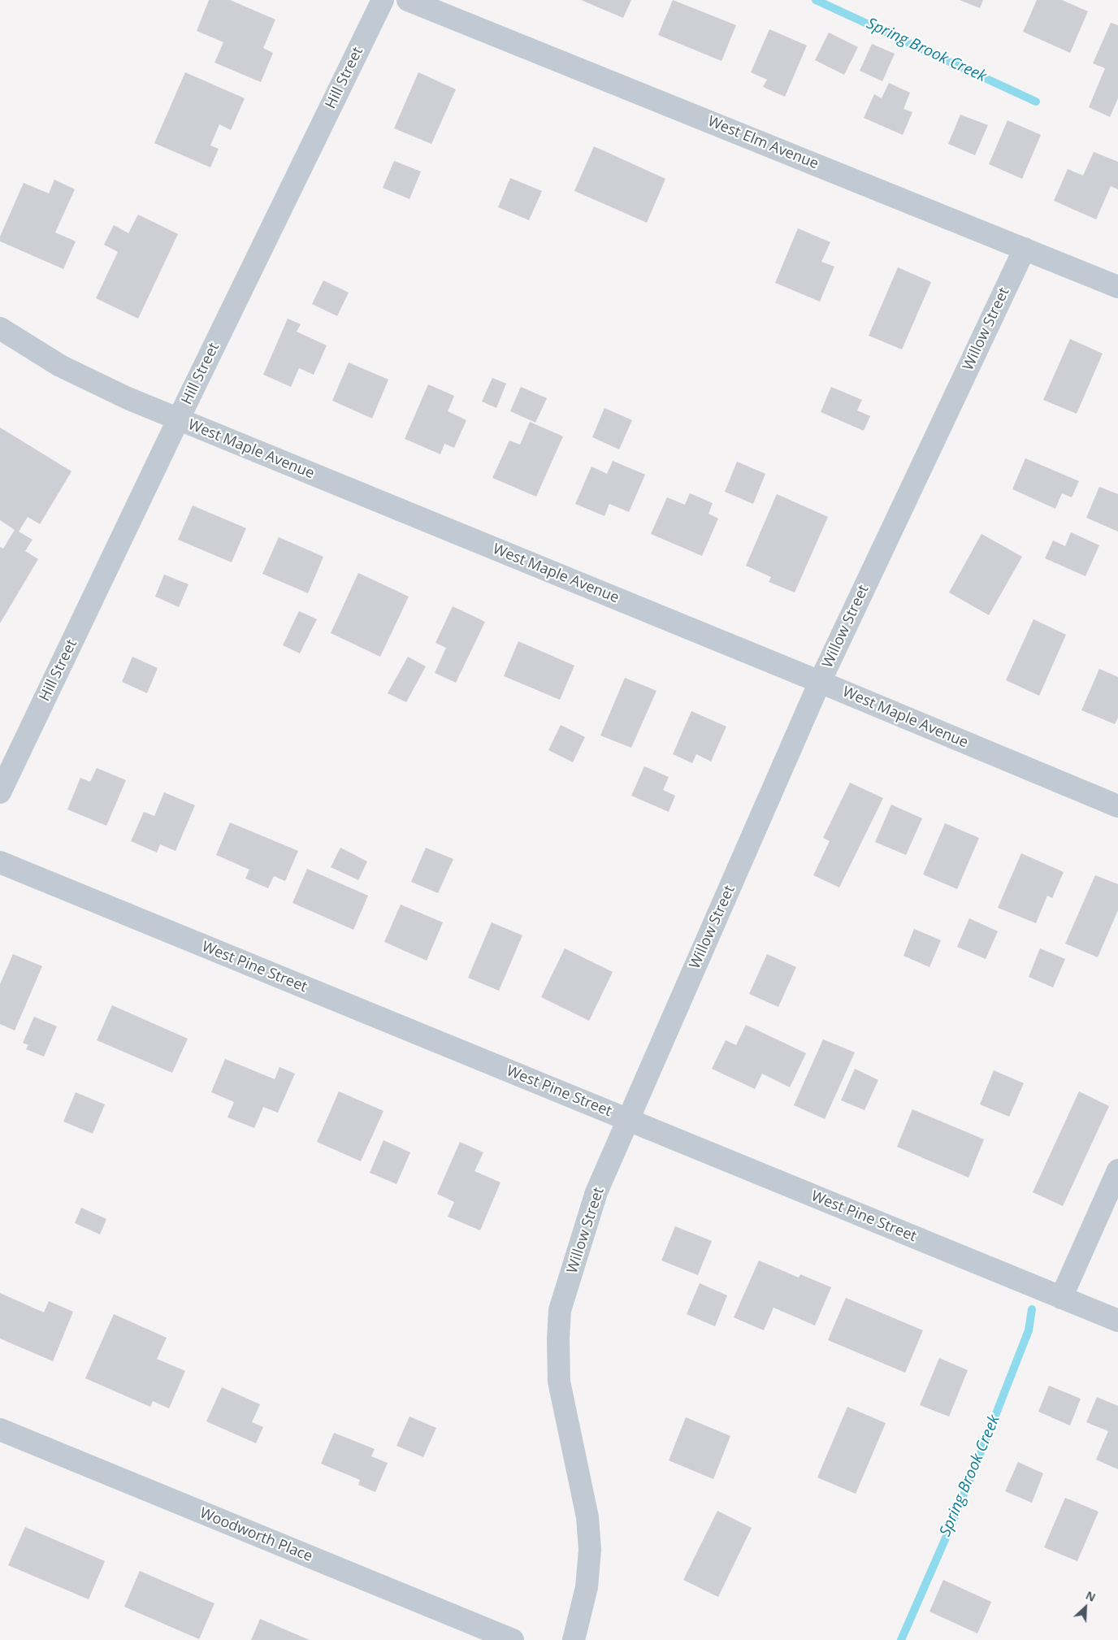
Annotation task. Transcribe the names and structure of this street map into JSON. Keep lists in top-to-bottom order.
{
  "streets": {
    "street": [
      "Hill Street",
      "West Elm Avenue",
      "Willow Street",
      "West Maple Avenue",
      "West Pine Street",
      "Woodworth Place"
    ]
  },
  "crossings": [
    ["Hill Street", "West Maple Avenue"],
    ["West Elm Avenue", "Willow Street"],
    ["Willow Street", "West Maple Avenue"],
    ["Willow Street", "West Pine Street"]
  ],
  "water": ["Spring Brook Creek"],
  "north": "top right"
}
